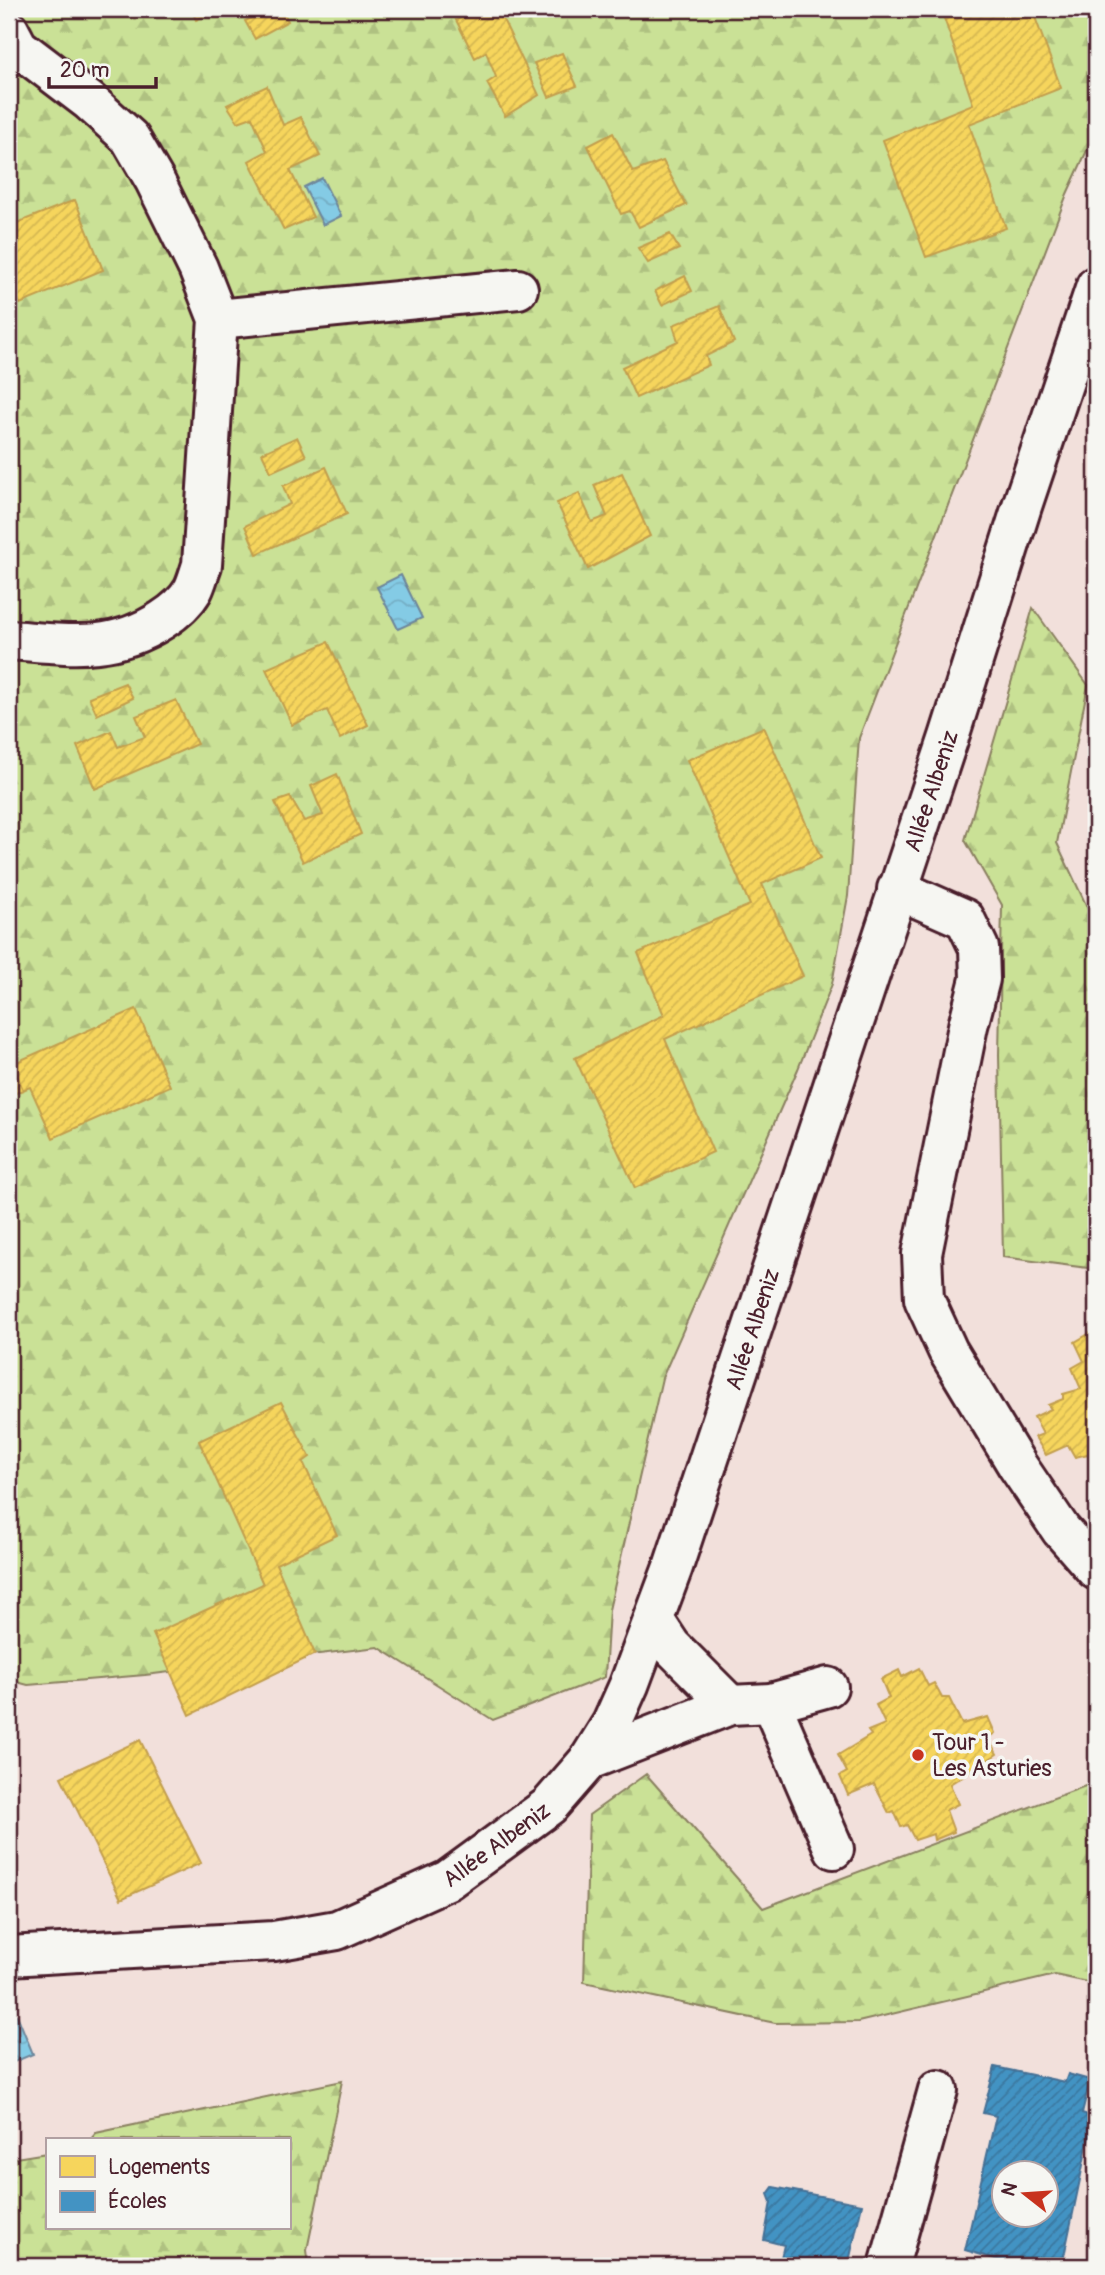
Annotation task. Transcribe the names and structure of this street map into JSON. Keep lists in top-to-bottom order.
{
  "streets": {
    "street": ["Allée Albeniz"]
  },
  "places": ["Tour 1 - Les Asturies"],
  "legend": ["Logements", "Écoles"],
  "scale_bar": "20 m",
  "north": "left"
}
